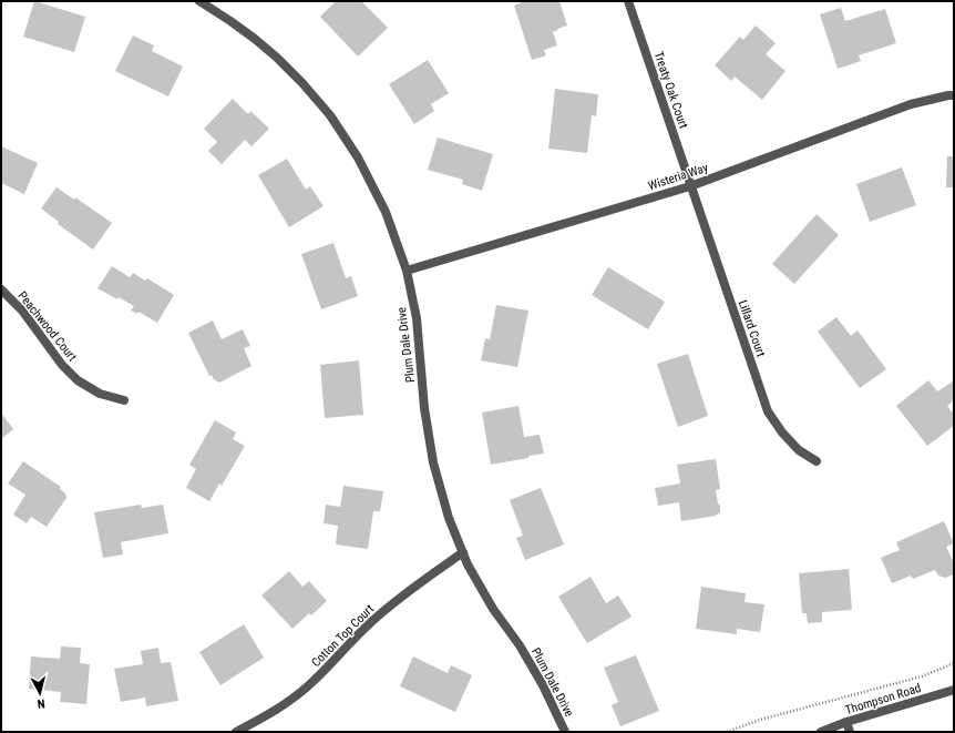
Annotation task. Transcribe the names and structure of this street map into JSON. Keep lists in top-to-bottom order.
{
  "streets": {
    "street": [
      "Treaty Oak Court",
      "Wisteria Way",
      "Peachwood Court",
      "Lillard Court",
      "Plum Dale Drive",
      "Cotton Top Court",
      "Thompson Road"
    ]
  },
  "crossings": [
    ["Treaty Oak Court", "Wisteria Way"],
    ["Treaty Oak Court", "Lillard Court"],
    ["Wisteria Way", "Lillard Court"],
    ["Wisteria Way", "Plum Dale Drive"],
    ["Plum Dale Drive", "Cotton Top Court"]
  ],
  "north": "bottom"
}
